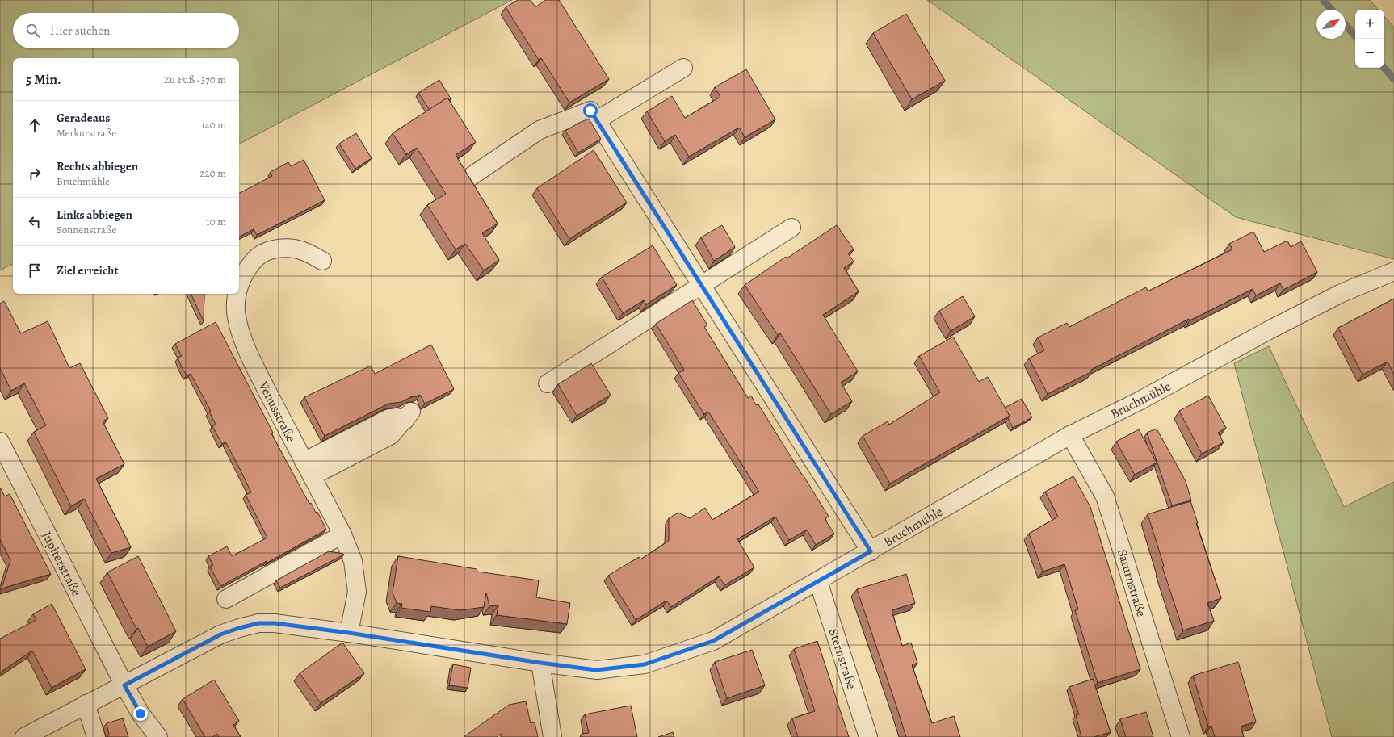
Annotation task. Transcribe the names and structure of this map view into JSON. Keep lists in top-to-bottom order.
{
  "streets": {
    "street": [
      "Bruchmühle",
      "Venusstraße",
      "Jupiterstraße",
      "Saturnstraße",
      "Sternstraße"
    ]
  },
  "crossings": [
    ["Bruchmühle", "Venusstraße"],
    ["Bruchmühle", "Jupiterstraße"],
    ["Bruchmühle", "Saturnstraße"],
    ["Bruchmühle", "Sternstraße"]
  ],
  "north": "top right",
  "page": {
    "map_buttons": ["+", "−"],
    "search": "Hier suchen",
    "heading": ["5 Min.", "Zu Fuß · 370 m"],
    "list": [
      ["Geradeaus", "Merkurstraße", "140 m"],
      ["Rechts abbiegen", "Bruchmühle", "220 m"],
      ["Links abbiegen", "Sonnenstraße", "10 m"],
      "Ziel erreicht"
    ]
  }
}
